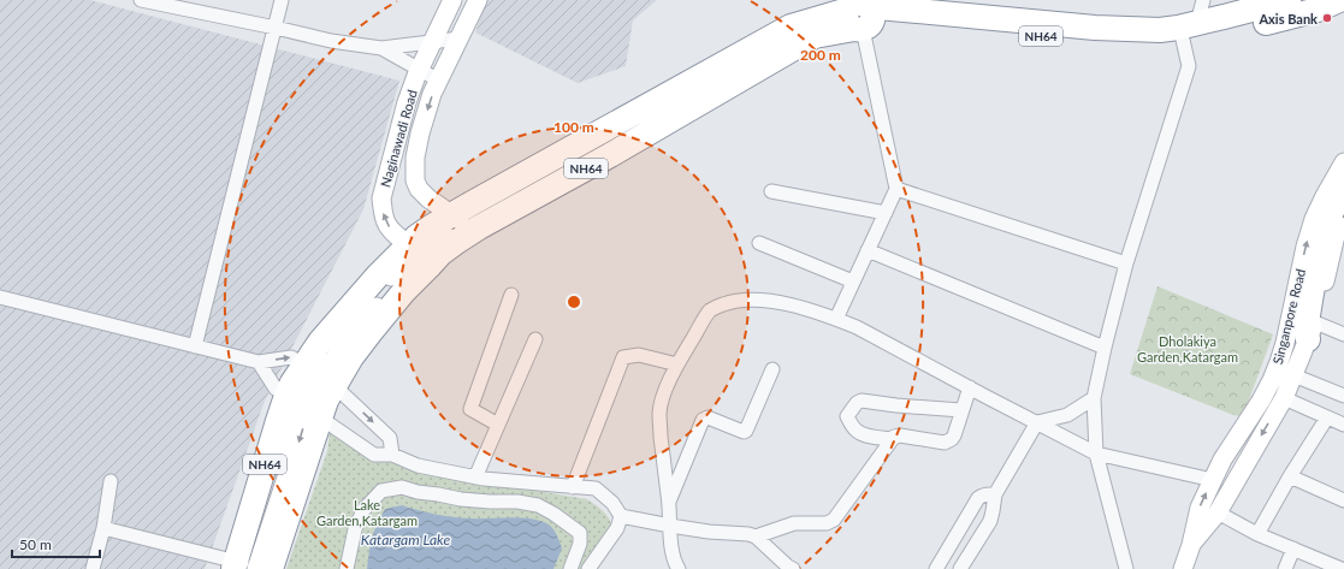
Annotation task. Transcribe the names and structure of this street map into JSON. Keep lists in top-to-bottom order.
{
  "streets": {
    "highway": ["NH64"],
    "main road": ["Naginawadi Road", "Singanpore Road"]
  },
  "crossings": [
    ["NH64", "Naginawadi Road"]
  ],
  "water": ["Katargam Lake"],
  "parks": ["Dholakiya Garden,Katargam", "Lake Garden,Katargam"],
  "places": ["Axis Bank"],
  "scale_bar": "50 m",
  "rings": ["200 m", "100 m"]
}
